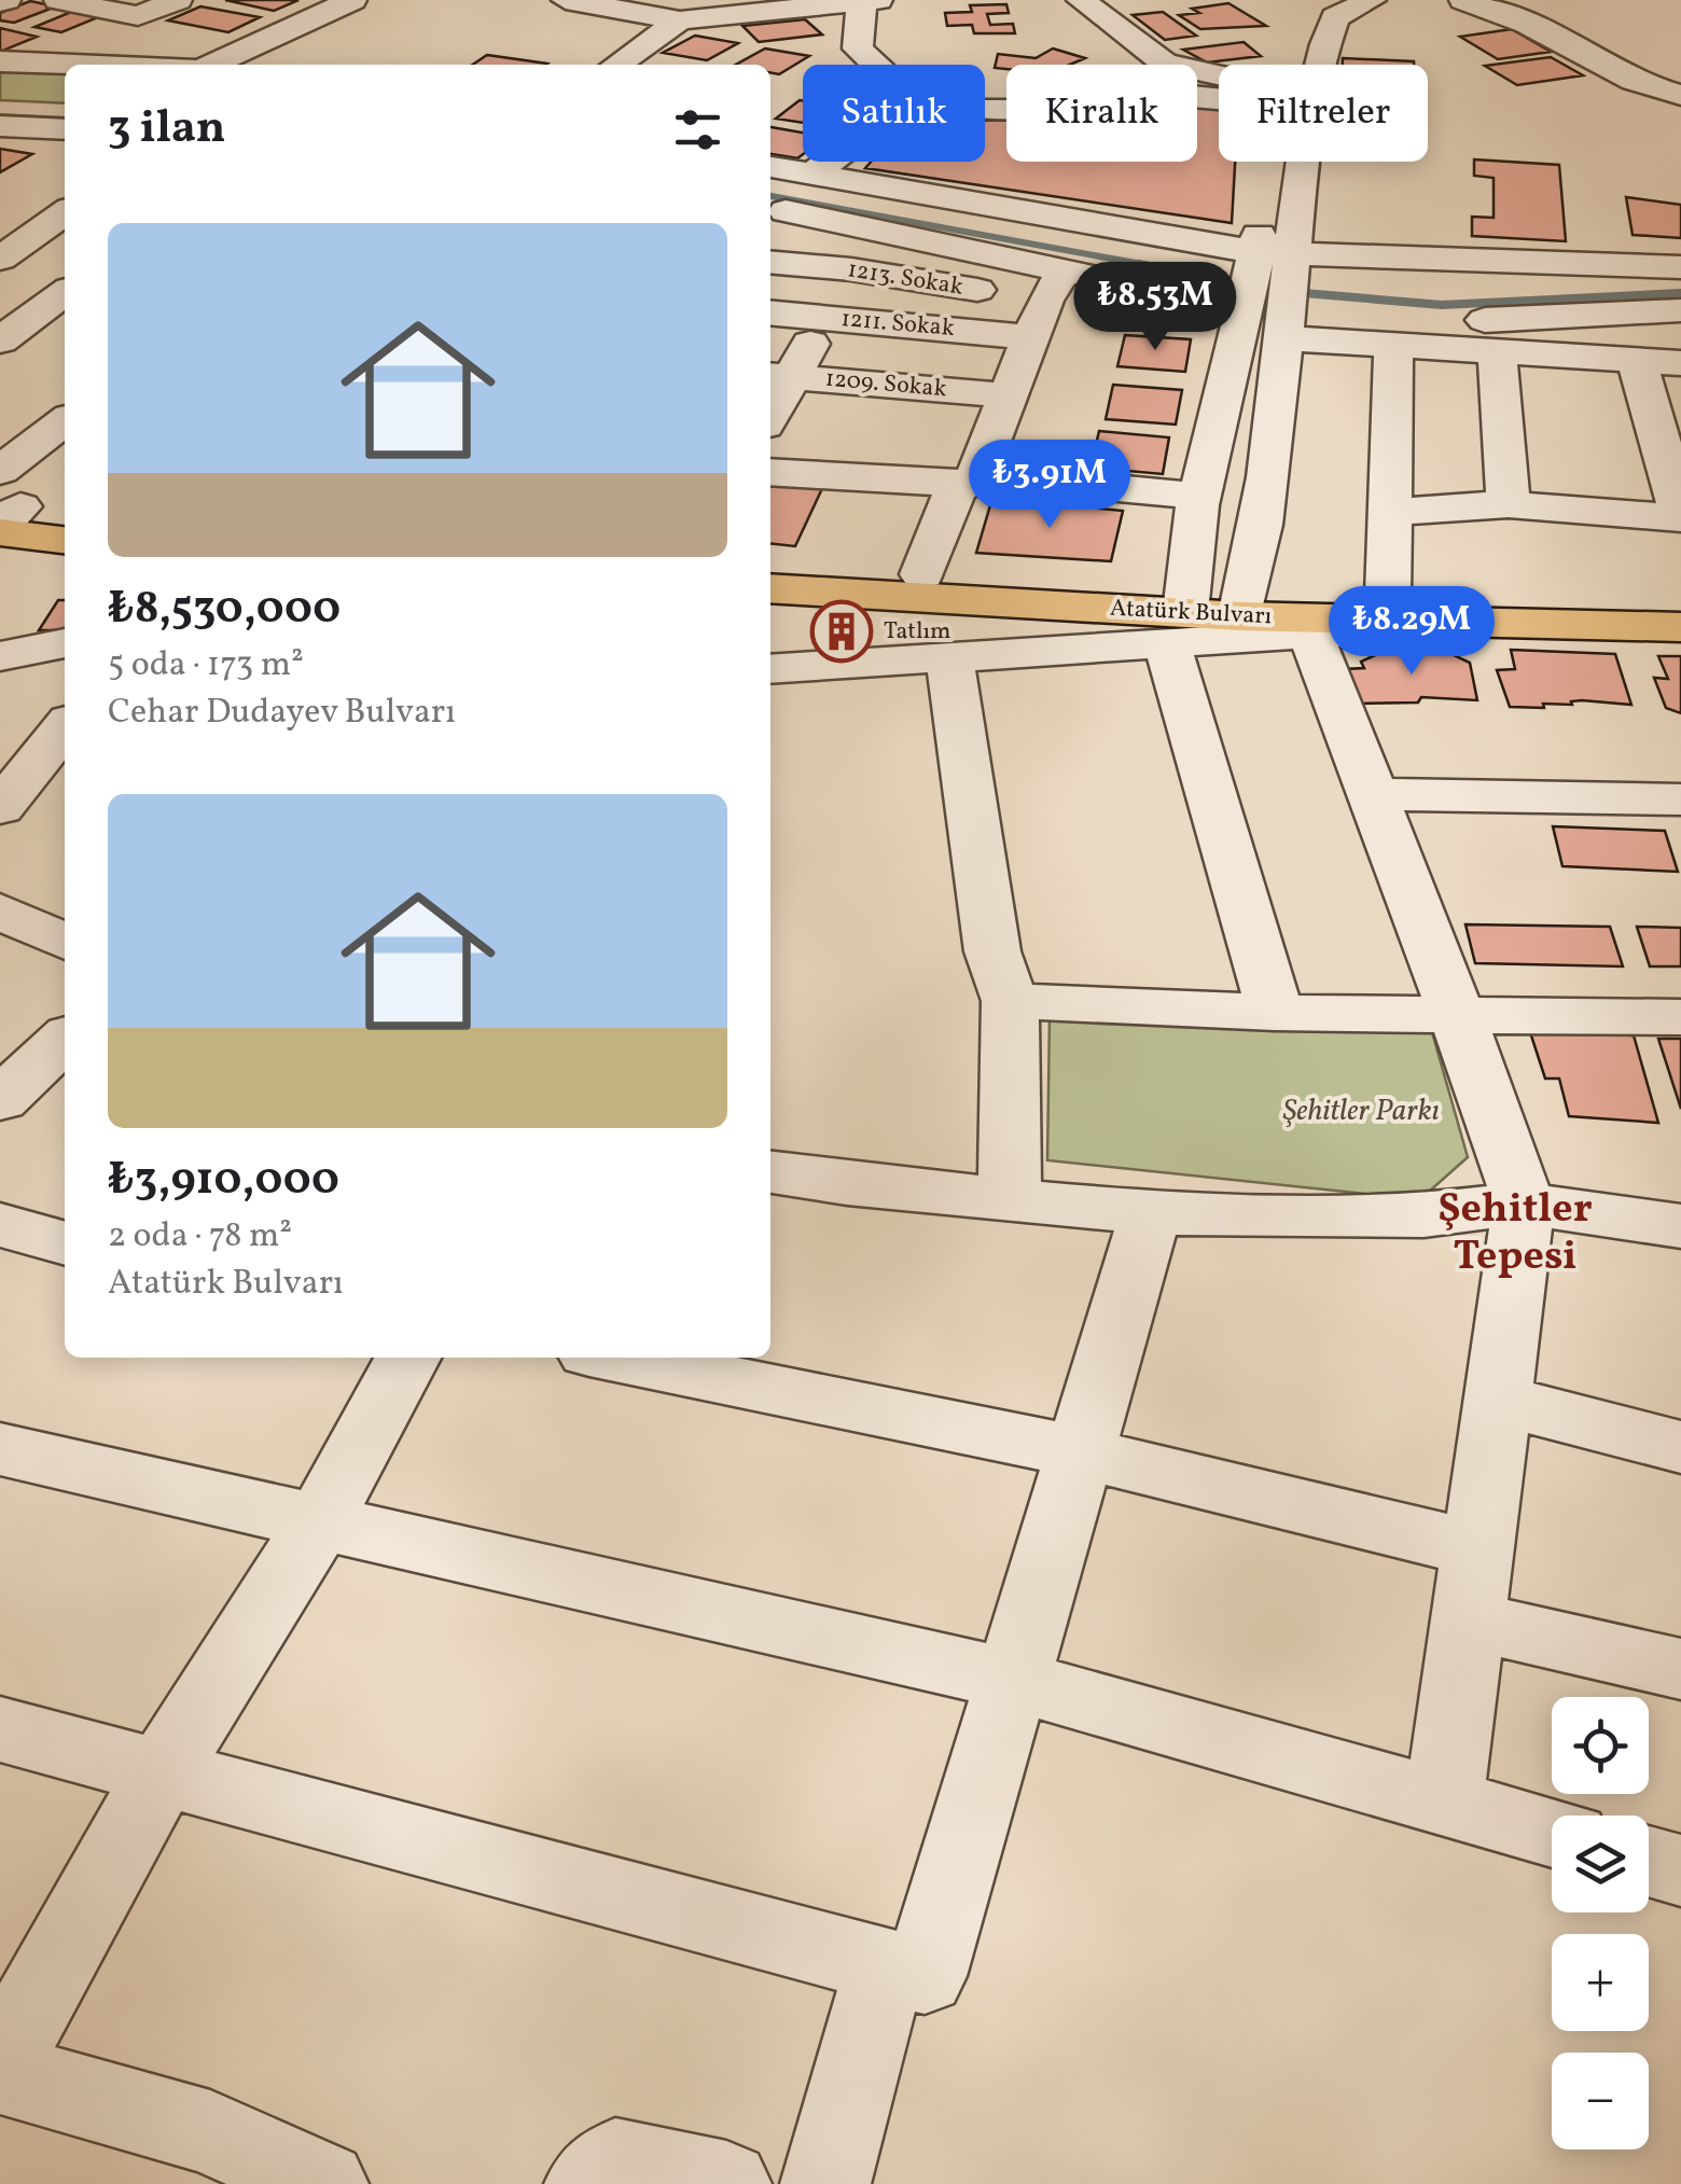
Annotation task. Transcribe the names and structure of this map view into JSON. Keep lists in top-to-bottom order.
{
  "streets": {
    "main road": ["Atatürk Bulvarı"],
    "street": ["1213. Sokak", "1211. Sokak", "1209. Sokak"]
  },
  "crossings": [
    ["1213. Sokak", "1211. Sokak"]
  ],
  "districts": ["Şehitler Tepesi"],
  "parks": ["Şehitler Parkı"],
  "places": {
    "building": ["Tatlım"]
  },
  "page": {
    "chip": ["Satılık", "Kiralık", "Filtreler"],
    "heading": "3 ilan",
    "list": [
      {
        "name": "₺8,530,000",
        "note": "5 oda · 173 m² · Cehar Dudayev Bulvarı"
      },
      {
        "name": "₺3,910,000",
        "note": "2 oda · 78 m² · Atatürk Bulvarı"
      }
    ],
    "price": ["₺8.53M", "₺3.91M", "₺8.29M"],
    "map_buttons": ["+", "−"]
  }
}
